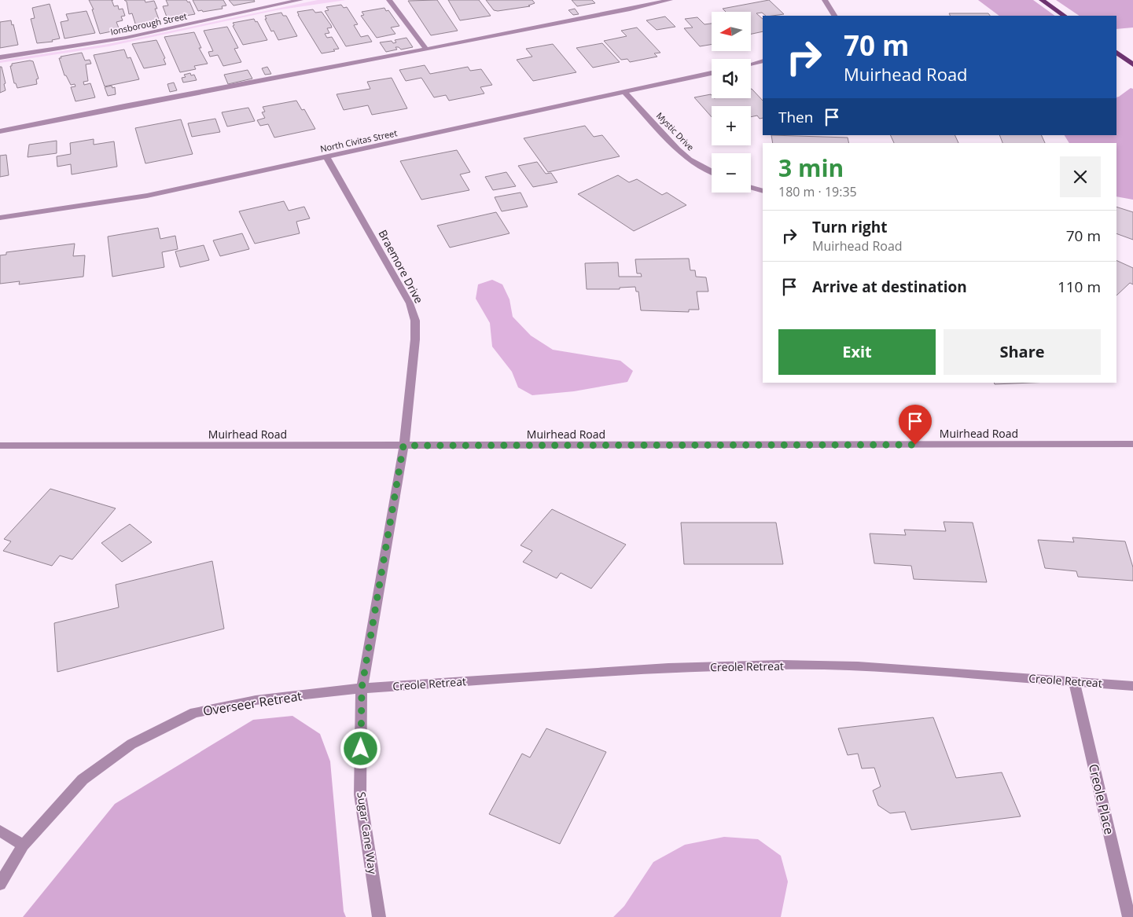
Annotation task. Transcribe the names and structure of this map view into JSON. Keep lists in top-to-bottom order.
{
  "streets": {
    "street": [
      "Ionsborough Street",
      "Mystic Drive",
      "North Civitas Street",
      "Braemore Drive",
      "Muirhead Road",
      "Creole Retreat",
      "Overseer Retreat",
      "Creole Place",
      "Sugar Cane Way"
    ]
  },
  "crossings": [
    ["Mystic Drive", "North Civitas Street"],
    ["North Civitas Street", "Braemore Drive"],
    ["Braemore Drive", "Muirhead Road"],
    ["Braemore Drive", "Sugar Cane Way"],
    ["Muirhead Road", "Sugar Cane Way"],
    ["Creole Retreat", "Overseer Retreat"],
    ["Creole Retreat", "Creole Place"],
    ["Creole Retreat", "Sugar Cane Way"],
    ["Overseer Retreat", "Sugar Cane Way"]
  ],
  "north": "left",
  "page": {
    "map_buttons": ["+", "−"],
    "turn": ["70 m", "Muirhead Road"],
    "then": "Then",
    "heading": ["3 min", "180 m · 19:35"],
    "list": [
      {
        "name": "Turn right",
        "note": "Muirhead Road",
        "value": "70 m"
      },
      {
        "name": "Arrive at destination",
        "value": "110 m"
      }
    ],
    "buttons": ["Exit", "Share"]
  }
}
